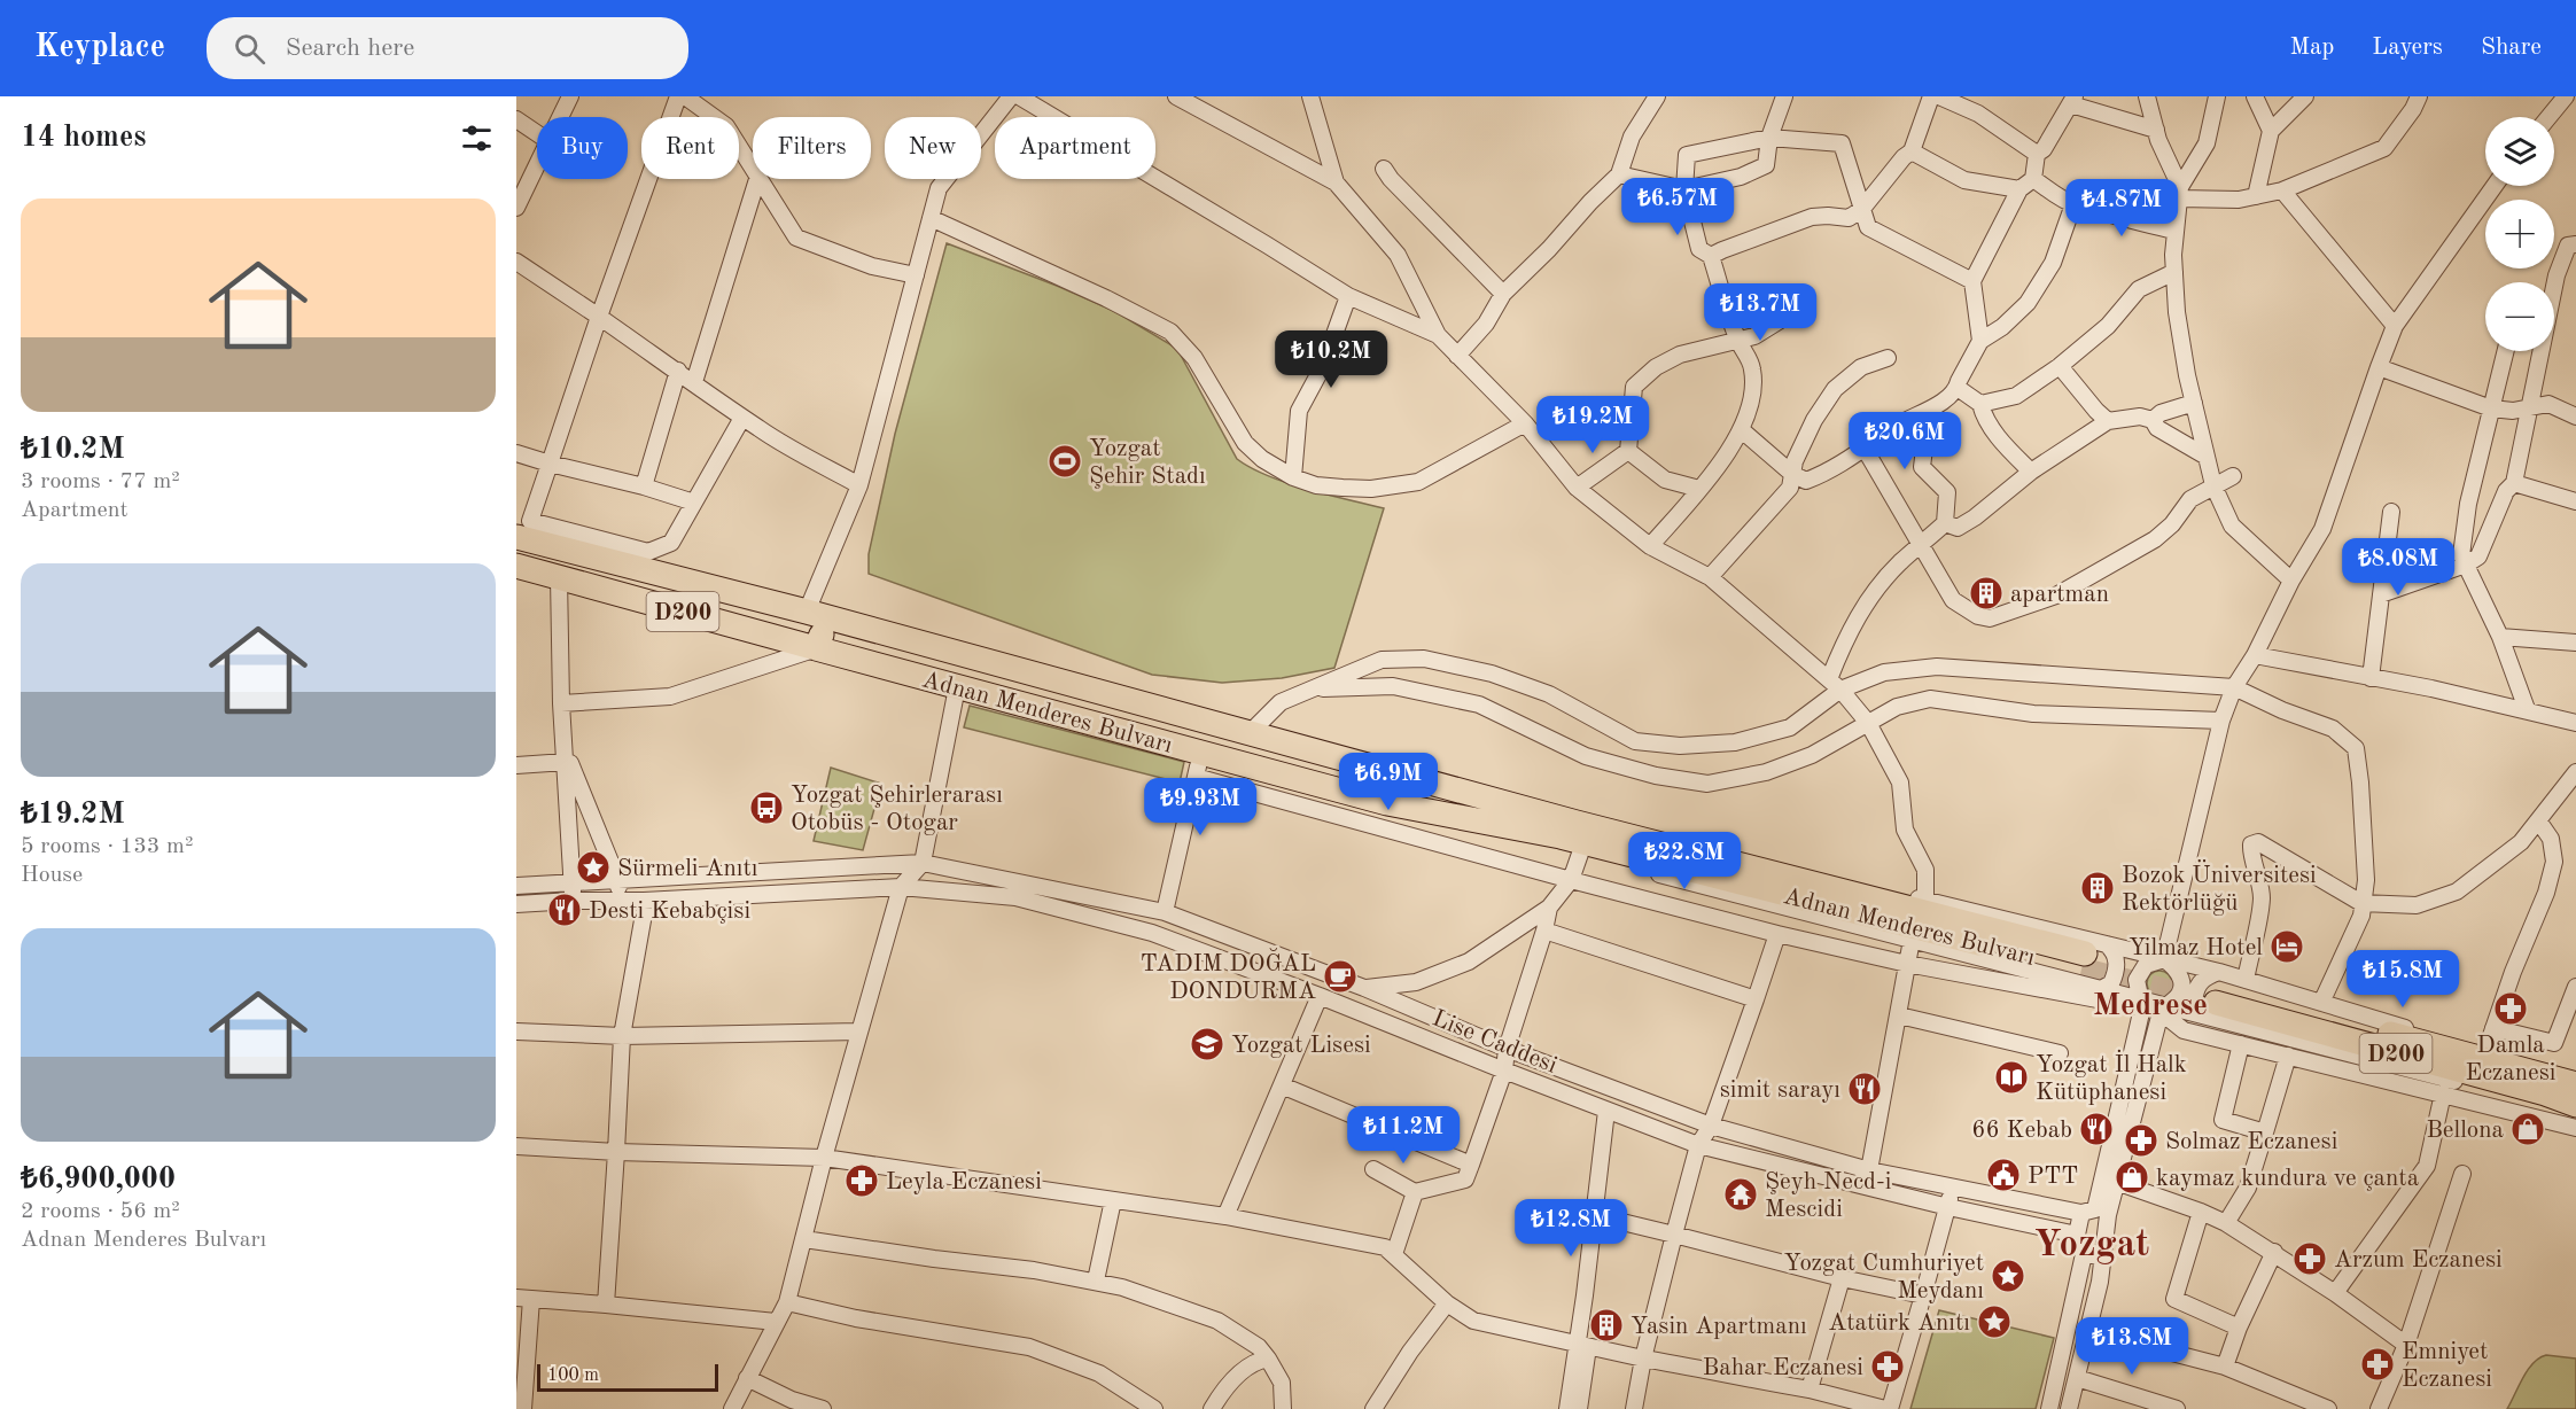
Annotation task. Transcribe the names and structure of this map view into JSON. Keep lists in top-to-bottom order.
{
  "streets": {
    "highway": ["D200", "Adnan Menderes Bulvarı"],
    "street": ["Lise Caddesi"]
  },
  "districts": ["Medrese", "Yozgat"],
  "places": {
    "sports": ["Yozgat Şehir Stadı"],
    "building": ["apartman", "Bozok Üniversitesi Rektörlüğü", "Yasin Apartmanı"],
    "bus stop": ["Yozgat Şehirlerarası Otobüs - Otogar"],
    "place": ["Sürmeli Anıtı", "Yozgat Cumhuriyet Meydanı", "Atatürk Anıtı"],
    "restaurant": ["Desti Kebabçisi", "simit sarayı", "66 Kebab"],
    "hotel": ["Yilmaz Hotel"],
    "cafe": ["TADIM DOĞAL DONDURMA"],
    "pharmacy": [
      "Damla Eczanesi",
      "Solmaz Eczanesi",
      "Leyla Eczanesi",
      "Arzum Eczanesi",
      "Emniyet Eczanesi",
      "Bahar Eczanesi"
    ],
    "school or university": ["Yozgat Lisesi"],
    "library": ["Yozgat İl Halk Kütüphanesi"],
    "shop": ["Bellona", "kaymaz kundura ve çanta"],
    "public building": ["PTT"],
    "temple": ["Şeyh Necd-i Mescidi"]
  },
  "scale_bar": "100 m",
  "page": {
    "header": "Keyplace",
    "search": "Search here",
    "nav": ["Map", "Layers", "Share"],
    "heading": "14 homes",
    "map_buttons": ["+", "−"],
    "chip": [
      "Buy",
      "Rent",
      "Filters",
      "New",
      "Apartment"
    ],
    "price": [
      "₺6.57M",
      "₺4.87M",
      "₺13.7M",
      "₺10.2M",
      "₺19.2M",
      "₺20.6M",
      "₺8.08M",
      "₺6.9M",
      "₺9.93M",
      "₺22.8M",
      "₺15.8M",
      "₺11.2M",
      "₺12.8M",
      "₺13.8M"
    ],
    "list": [
      {
        "name": "₺10.2M",
        "note": "3 rooms · 77 m² · Apartment"
      },
      {
        "name": "₺19.2M",
        "note": "5 rooms · 133 m² · House"
      },
      {
        "name": "₺6,900,000",
        "note": "2 rooms · 56 m² · Adnan Menderes Bulvarı"
      }
    ],
    "scale": "100 m"
  }
}
